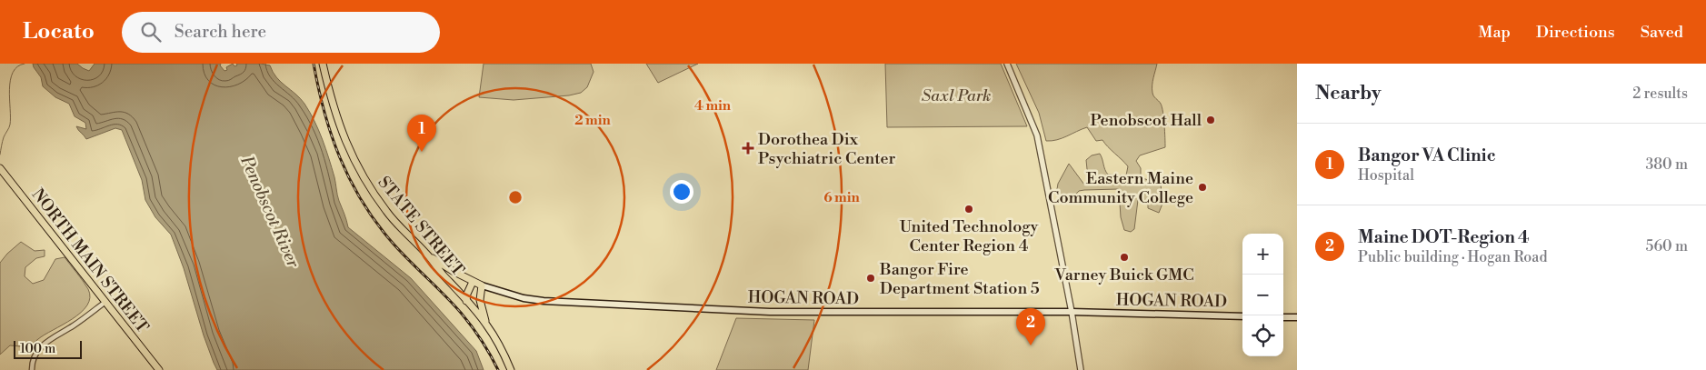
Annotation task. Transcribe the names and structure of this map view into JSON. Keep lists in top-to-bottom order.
{
  "streets": {
    "main road": ["STATE STREET", "NORTH MAIN STREET", "HOGAN ROAD"]
  },
  "crossings": [
    ["STATE STREET", "HOGAN ROAD"]
  ],
  "water": ["Penobscot River"],
  "parks": ["Saxl Park"],
  "places": {
    "other": [
      "Penobscot Hall",
      "Eastern Maine Community College",
      "United Technology Center Region 4",
      "Varney Buick GMC",
      "Bangor Fire Department Station 5"
    ],
    "health": ["Dorothea Dix Psychiatric Center"]
  },
  "scale_bar": "100 m",
  "page": {
    "header": "Locato",
    "search": "Search here",
    "nav": ["Map", "Directions", "Saved"],
    "heading": ["Nearby", "2 results"],
    "pins": ["1", "2"],
    "list": [
      {
        "mark": "1",
        "name": "Bangor VA Clinic",
        "note": "Hospital",
        "value": "380 m"
      },
      {
        "mark": "2",
        "name": "Maine DOT-Region 4",
        "note": "Public building · Hogan Road",
        "value": "560 m"
      }
    ],
    "map_buttons": ["+", "−"],
    "scale": "100 m"
  },
  "rings": ["4 min", "2 min", "6 min"]
}
